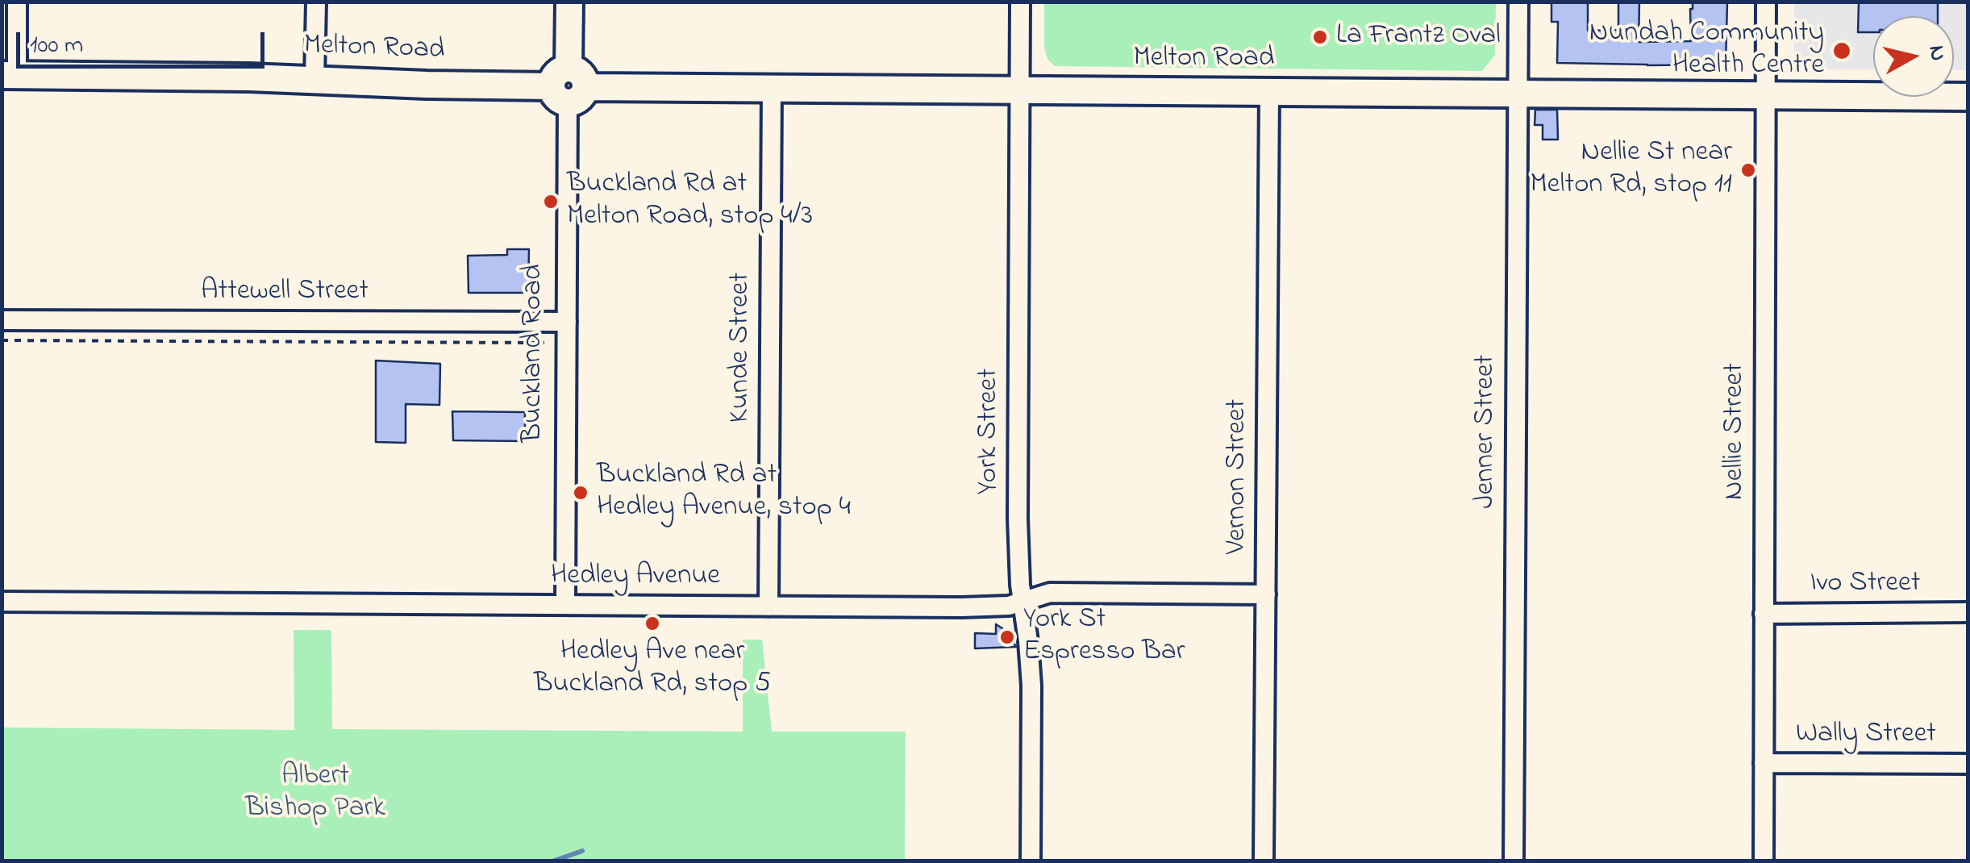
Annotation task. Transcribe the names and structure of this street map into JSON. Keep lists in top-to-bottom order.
{
  "streets": {
    "street": [
      "Melton Road",
      "Attewell Street",
      "Kunde Street",
      "Buckland Road",
      "York Street",
      "Jenner Street",
      "Nellie Street",
      "Vernon Street",
      "Hedley Avenue",
      "Ivo Street",
      "Wally Street"
    ]
  },
  "crossings": [
    ["Melton Road", "Kunde Street"],
    ["Melton Road", "Buckland Road"],
    ["Melton Road", "York Street"],
    ["Melton Road", "Jenner Street"],
    ["Melton Road", "Nellie Street"],
    ["Melton Road", "Vernon Street"],
    ["Attewell Street", "Buckland Road"],
    ["Kunde Street", "Hedley Avenue"],
    ["Buckland Road", "Hedley Avenue"],
    ["York Street", "Hedley Avenue"],
    ["Nellie Street", "Ivo Street"],
    ["Nellie Street", "Wally Street"],
    ["Vernon Street", "Hedley Avenue"]
  ],
  "parks": ["Albert Bishop Park"],
  "places": [
    "La Frantz Oval",
    "Nundah Community Health Centre",
    "Nellie St near Melton Rd, stop 11",
    "Buckland Rd at Melton Road, stop 4/3",
    "Buckland Rd at Hedley Avenue, stop 4",
    "Hedley Ave near Buckland Rd, stop 5",
    "York St Espresso Bar"
  ],
  "scale_bar": "100 m",
  "north": "right"
}
